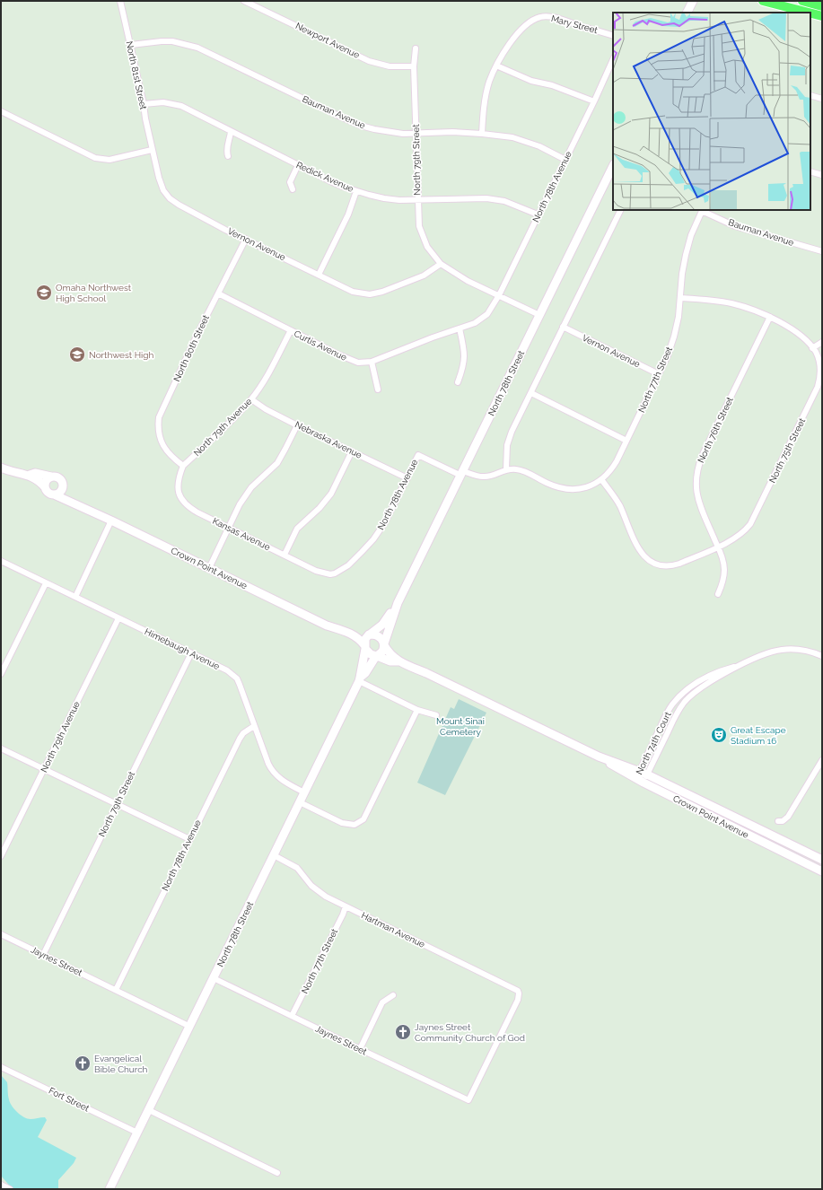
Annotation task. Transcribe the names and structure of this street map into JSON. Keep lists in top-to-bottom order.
{
  "streets": {
    "main road": ["North 78th Street", "Crown Point Avenue"],
    "street": [
      "Mary Street",
      "Newport Avenue",
      "North 81st Street",
      "Bauman Avenue",
      "North 79th Street",
      "Redick Avenue",
      "North 78th Avenue",
      "Vernon Avenue",
      "Curtis Avenue",
      "North 80th Street",
      "North 77th Street",
      "North 79th Avenue",
      "North 76th Street",
      "Nebraska Avenue",
      "North 75th Street",
      "Kansas Avenue",
      "Himebaugh Avenue",
      "North 74th Court",
      "Hartman Avenue",
      "Jaynes Street",
      "Fort Street"
    ]
  },
  "crossings": [
    ["Newport Avenue", "North 79th Street"],
    ["North 81st Street", "Bauman Avenue"],
    ["North 81st Street", "Redick Avenue"],
    ["North 81st Street", "Vernon Avenue"],
    ["Bauman Avenue", "North 79th Street"],
    ["Bauman Avenue", "North 78th Avenue"],
    ["Bauman Avenue", "North 77th Street"],
    ["North 79th Street", "Redick Avenue"],
    ["North 79th Street", "Vernon Avenue"],
    ["North 79th Street", "Himebaugh Avenue"],
    ["North 79th Street", "Jaynes Street"],
    ["Redick Avenue", "North 78th Avenue"],
    ["North 78th Avenue", "Curtis Avenue"],
    ["North 78th Avenue", "North 78th Street"],
    ["North 78th Avenue", "Nebraska Avenue"],
    ["North 78th Avenue", "Kansas Avenue"],
    ["North 78th Avenue", "Himebaugh Avenue"],
    ["North 78th Avenue", "Jaynes Street"],
    ["Vernon Avenue", "North 80th Street"],
    ["Vernon Avenue", "North 77th Street"],
    ["Curtis Avenue", "North 80th Street"],
    ["Curtis Avenue", "North 79th Avenue"],
    ["North 80th Street", "North 79th Avenue"],
    ["North 80th Street", "Kansas Avenue"],
    ["North 77th Street", "Hartman Avenue"],
    ["North 77th Street", "Jaynes Street"],
    ["North 78th Street", "Himebaugh Avenue"],
    ["North 78th Street", "Hartman Avenue"],
    ["North 78th Street", "Jaynes Street"],
    ["North 78th Street", "Fort Street"],
    ["North 79th Avenue", "Nebraska Avenue"],
    ["North 79th Avenue", "Kansas Avenue"],
    ["North 79th Avenue", "Himebaugh Avenue"],
    ["North 76th Street", "North 75th Street"],
    ["Crown Point Avenue", "North 74th Court"],
    ["Hartman Avenue", "Jaynes Street"]
  ],
  "parks": ["Mount Sinai Cemetery"],
  "places": {
    "school or university": ["Omaha Northwest High School", "Northwest High"],
    "theatre": ["Great Escape Stadium 16"],
    "church": ["Jaynes Street Community Church of God", "Evangelical Bible Church"]
  }
}
